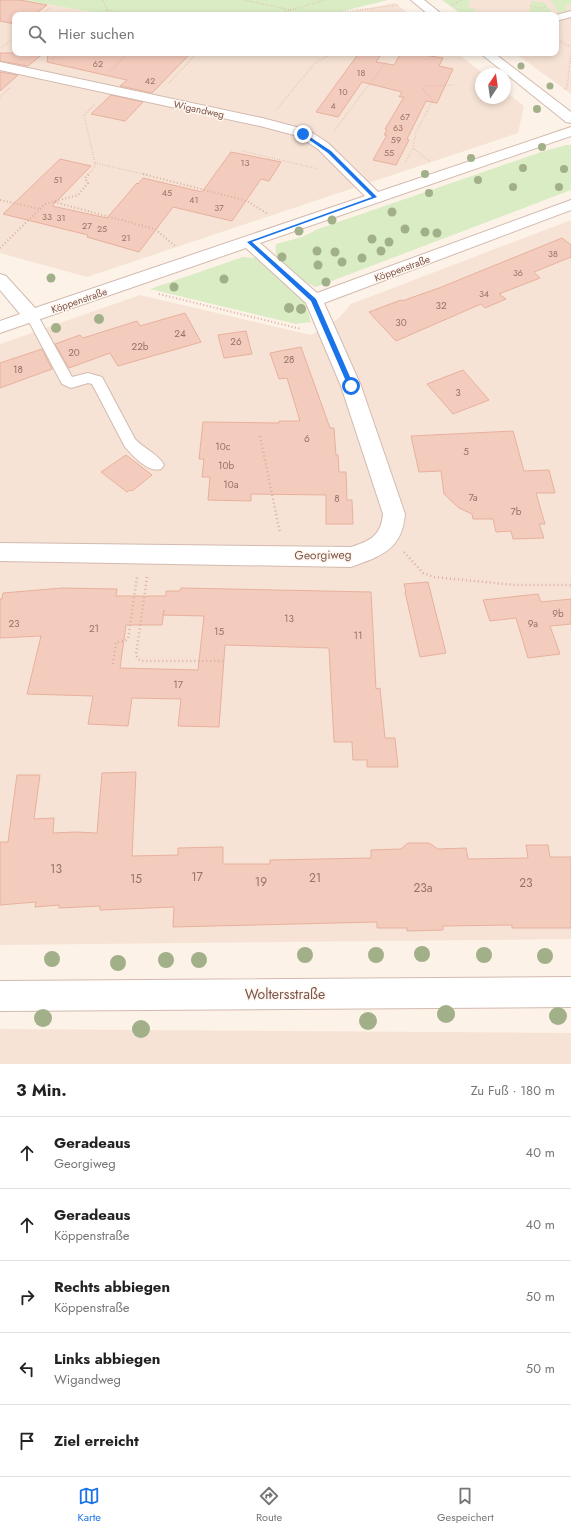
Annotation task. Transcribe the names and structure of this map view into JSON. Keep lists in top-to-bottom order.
{
  "streets": {
    "street": [
      "Wigandweg",
      "Köppenstraße",
      "Georgiweg",
      "Woltersstraße"
    ]
  },
  "crossings": [
    ["Wigandweg", "Köppenstraße"]
  ],
  "house_numbers": [
    "62",
    "18",
    "42",
    "10",
    "4",
    "67",
    "63",
    "59",
    "55",
    "13",
    "51",
    "45",
    "41",
    "37",
    "33",
    "31",
    "27",
    "25",
    "21",
    "38",
    "36",
    "34",
    "32",
    "30",
    "24",
    "26",
    "22b",
    "20",
    "28",
    "18",
    "3",
    "6",
    "10c",
    "5",
    "10b",
    "10a",
    "7a",
    "8",
    "7b",
    "9b",
    "13",
    "23",
    "9a",
    "21",
    "15",
    "11",
    "17",
    "13",
    "17",
    "21",
    "15",
    "19",
    "23",
    "23a"
  ],
  "north": "top",
  "page": {
    "search": "Hier suchen",
    "heading": ["3 Min.", "Zu Fuß · 180 m"],
    "list": [
      ["Geradeaus", "Georgiweg", "40 m"],
      ["Geradeaus", "Köppenstraße", "40 m"],
      ["Rechts abbiegen", "Köppenstraße", "50 m"],
      ["Links abbiegen", "Wigandweg", "50 m"],
      "Ziel erreicht"
    ],
    "nav": ["Karte", "Route", "Gespeichert"]
  }
}
